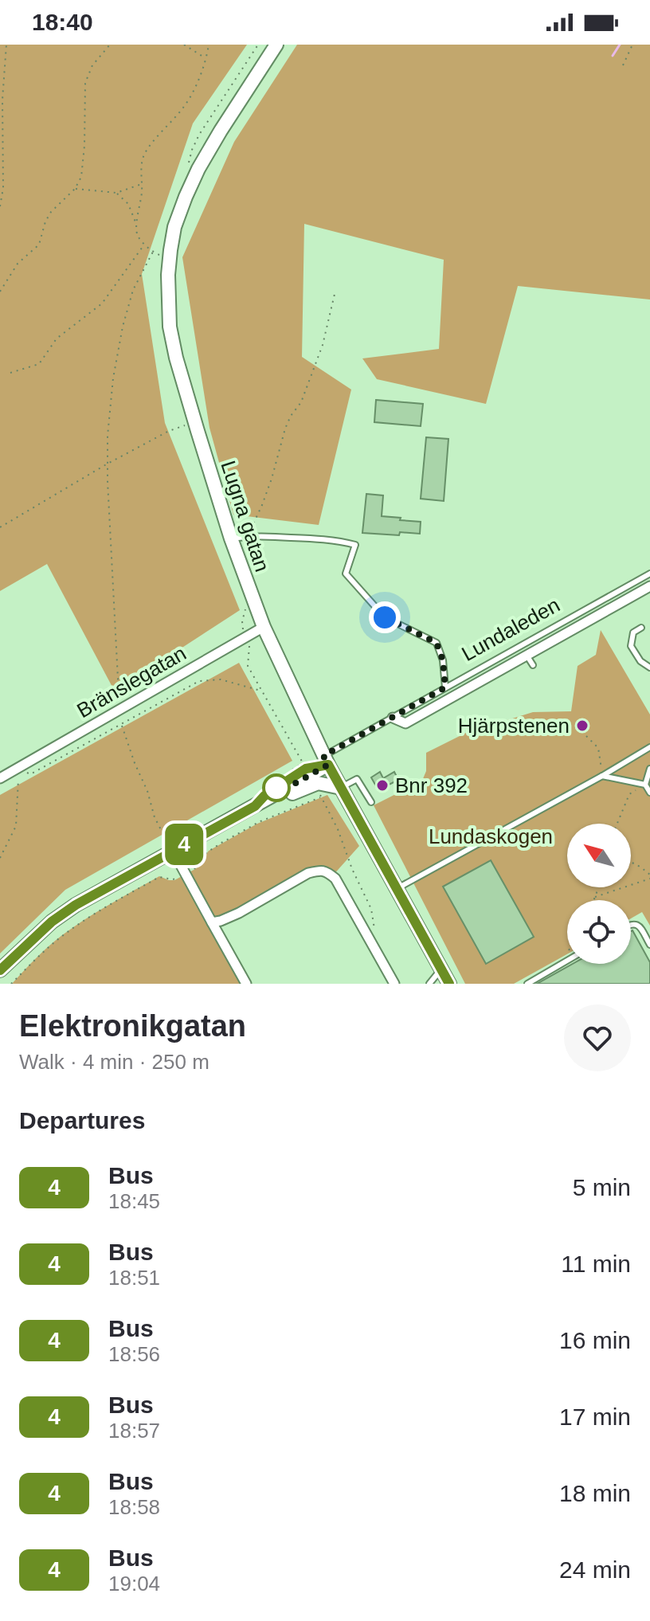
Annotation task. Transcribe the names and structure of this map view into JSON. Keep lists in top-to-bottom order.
{
  "streets": {
    "main road": ["Lugna gatan", "Lundaleden"],
    "street": ["Bränslegatan"]
  },
  "crossings": [
    ["Lugna gatan", "Lundaleden"],
    ["Lugna gatan", "Bränslegatan"]
  ],
  "parks": ["Lundaskogen"],
  "places": ["Hjärpstenen", "Bnr 392"],
  "lines": ["bus line 4"],
  "north": "top left",
  "page": {
    "status": "18:40",
    "on_map": "4",
    "heading": [
      ["Elektronikgatan", "Walk · 4 min · 250 m"],
      "Departures"
    ],
    "list": [
      {
        "mark": "4",
        "name": "Bus",
        "note": "18:45",
        "value": "5 min"
      },
      {
        "mark": "4",
        "name": "Bus",
        "note": "18:51",
        "value": "11 min"
      },
      {
        "mark": "4",
        "name": "Bus",
        "note": "18:56",
        "value": "16 min"
      },
      {
        "mark": "4",
        "name": "Bus",
        "note": "18:57",
        "value": "17 min"
      },
      {
        "mark": "4",
        "name": "Bus",
        "note": "18:58",
        "value": "18 min"
      },
      {
        "mark": "4",
        "name": "Bus",
        "note": "19:04",
        "value": "24 min"
      }
    ]
  }
}
